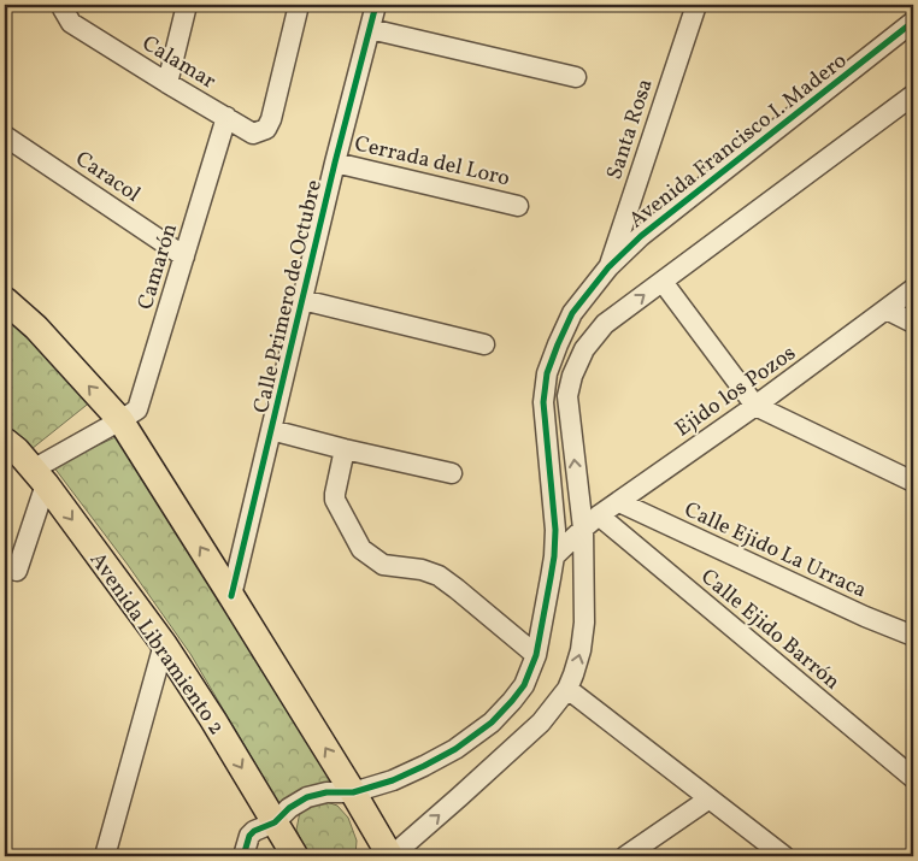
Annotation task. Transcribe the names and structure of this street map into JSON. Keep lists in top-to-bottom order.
{
  "streets": {
    "main road": ["Avenida Libramiento 2"],
    "street": [
      "Calamar",
      "Santa Rosa",
      "Avenida Francisco I. Madero",
      "Cerrada del Loro",
      "Caracol",
      "Camarón",
      "Calle Primero de Octubre",
      "Ejido los Pozos",
      "Calle Ejido La Urraca",
      "Calle Ejido Barrón"
    ]
  },
  "crossings": [
    ["Calamar", "Camarón"],
    ["Santa Rosa", "Avenida Francisco I. Madero"],
    ["Avenida Francisco I. Madero", "Ejido los Pozos"],
    ["Cerrada del Loro", "Calle Primero de Octubre"],
    ["Caracol", "Camarón"],
    ["Ejido los Pozos", "Calle Ejido La Urraca"],
    ["Ejido los Pozos", "Calle Ejido Barrón"]
  ]
}
